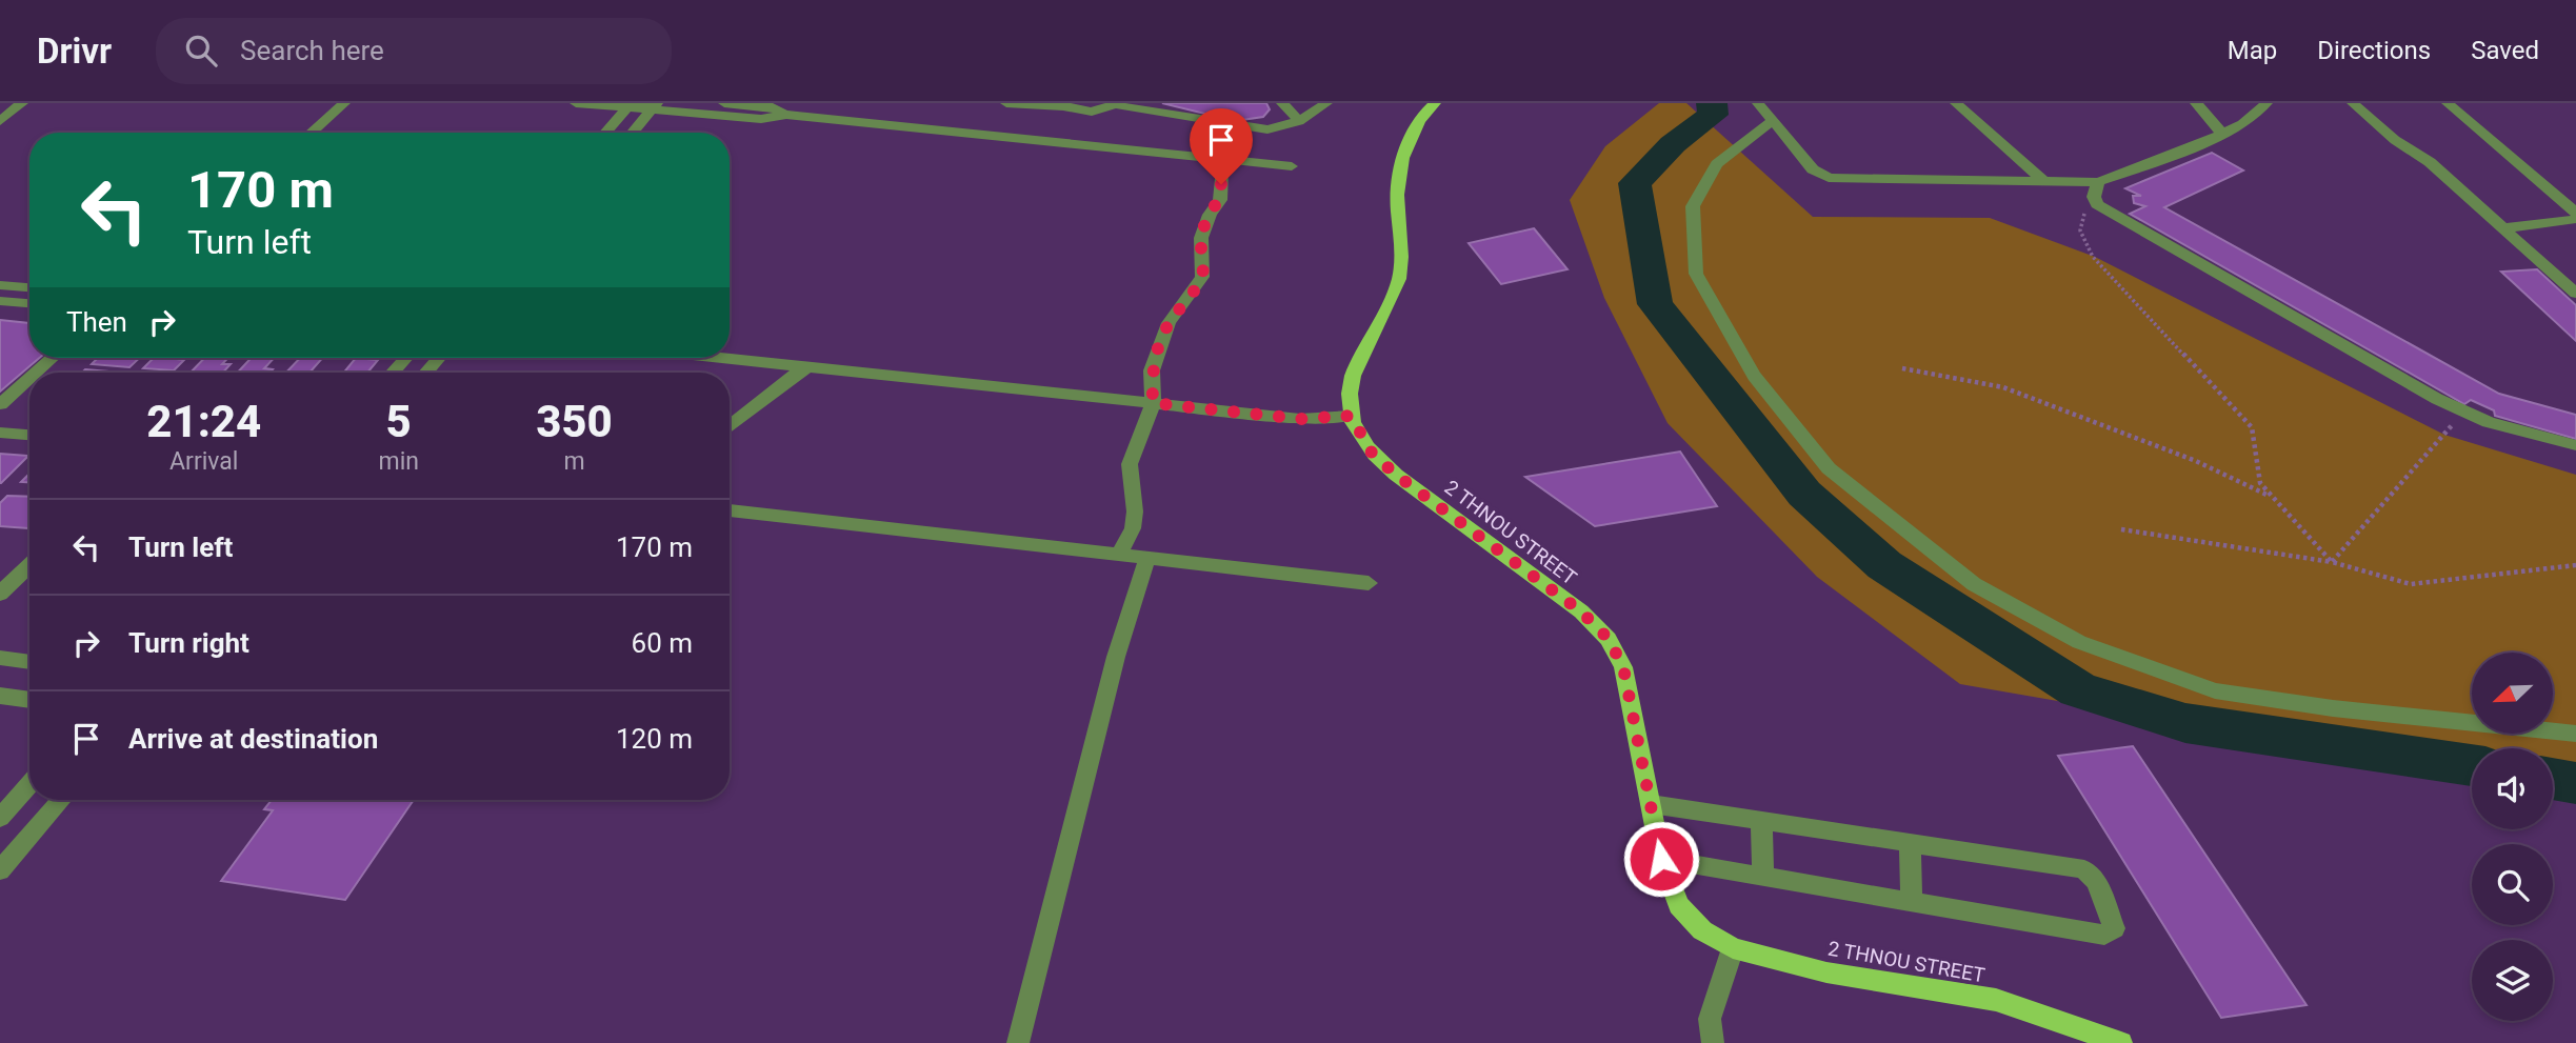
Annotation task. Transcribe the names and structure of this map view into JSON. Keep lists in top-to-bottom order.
{
  "streets": {
    "main road": ["2 THNOU STREET"]
  },
  "north": "bottom left",
  "page": {
    "header": "Drivr",
    "search": "Search here",
    "nav": ["Map", "Directions", "Saved"],
    "turn": ["170 m", "Turn left"],
    "then": "Then",
    "eta": [
      "21:24",
      "Arrival",
      "5",
      "min",
      "350",
      "m"
    ],
    "list": [
      {
        "name": "Turn left",
        "value": "170 m"
      },
      {
        "name": "Turn right",
        "value": "60 m"
      },
      {
        "name": "Arrive at destination",
        "value": "120 m"
      }
    ]
  }
}
